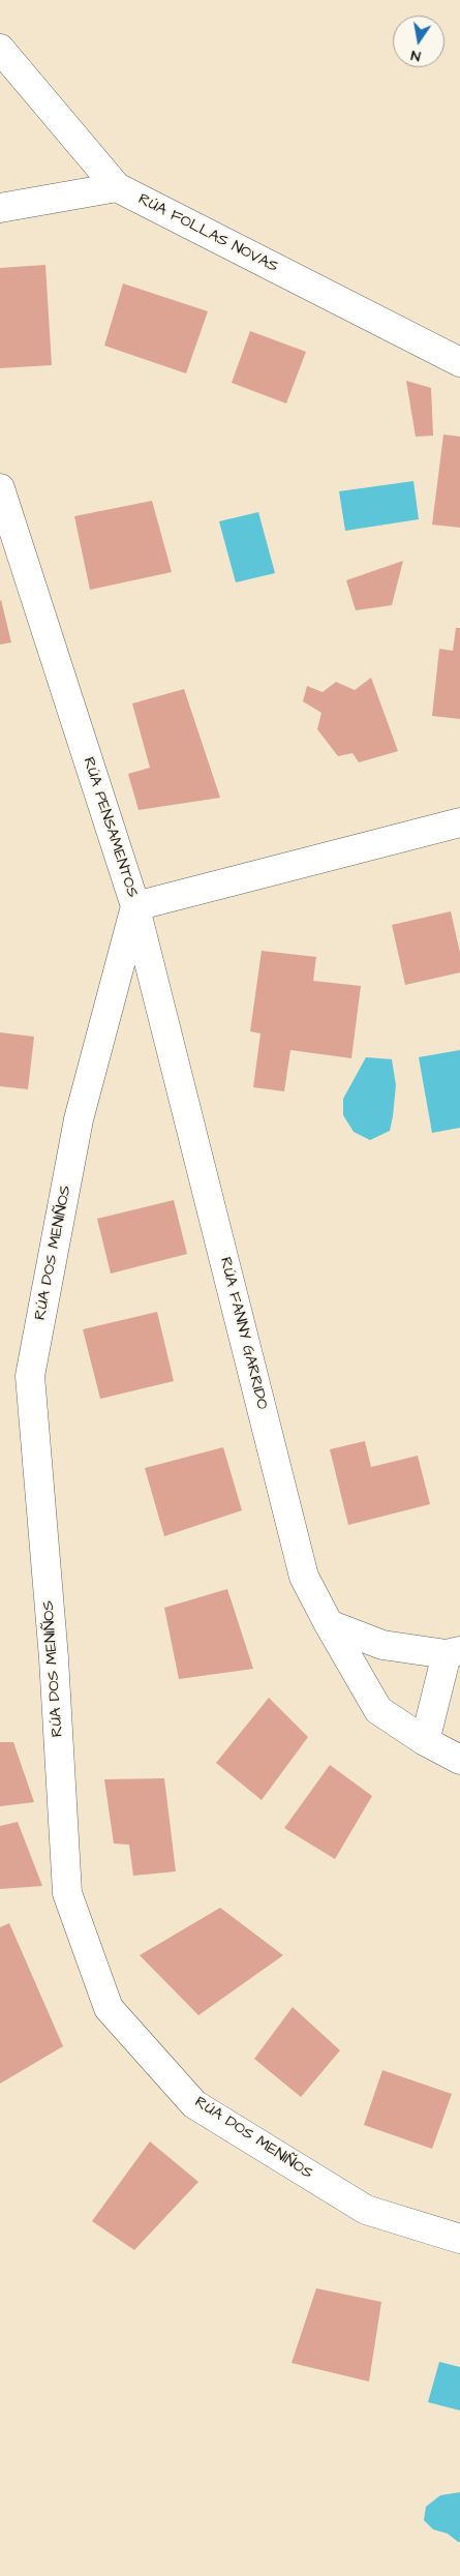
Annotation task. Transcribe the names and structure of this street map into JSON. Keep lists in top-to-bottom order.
{
  "streets": {
    "street": [
      "RÚA FOLLAS NOVAS",
      "RÚA PENSAMENTOS",
      "RÚA DOS MENIÑOS",
      "RÚA FANNY GARRIDO"
    ]
  },
  "crossings": [
    ["RÚA PENSAMENTOS", "RÚA DOS MENIÑOS"],
    ["RÚA PENSAMENTOS", "RÚA FANNY GARRIDO"],
    ["RÚA DOS MENIÑOS", "RÚA FANNY GARRIDO"]
  ],
  "north": "bottom"
}
